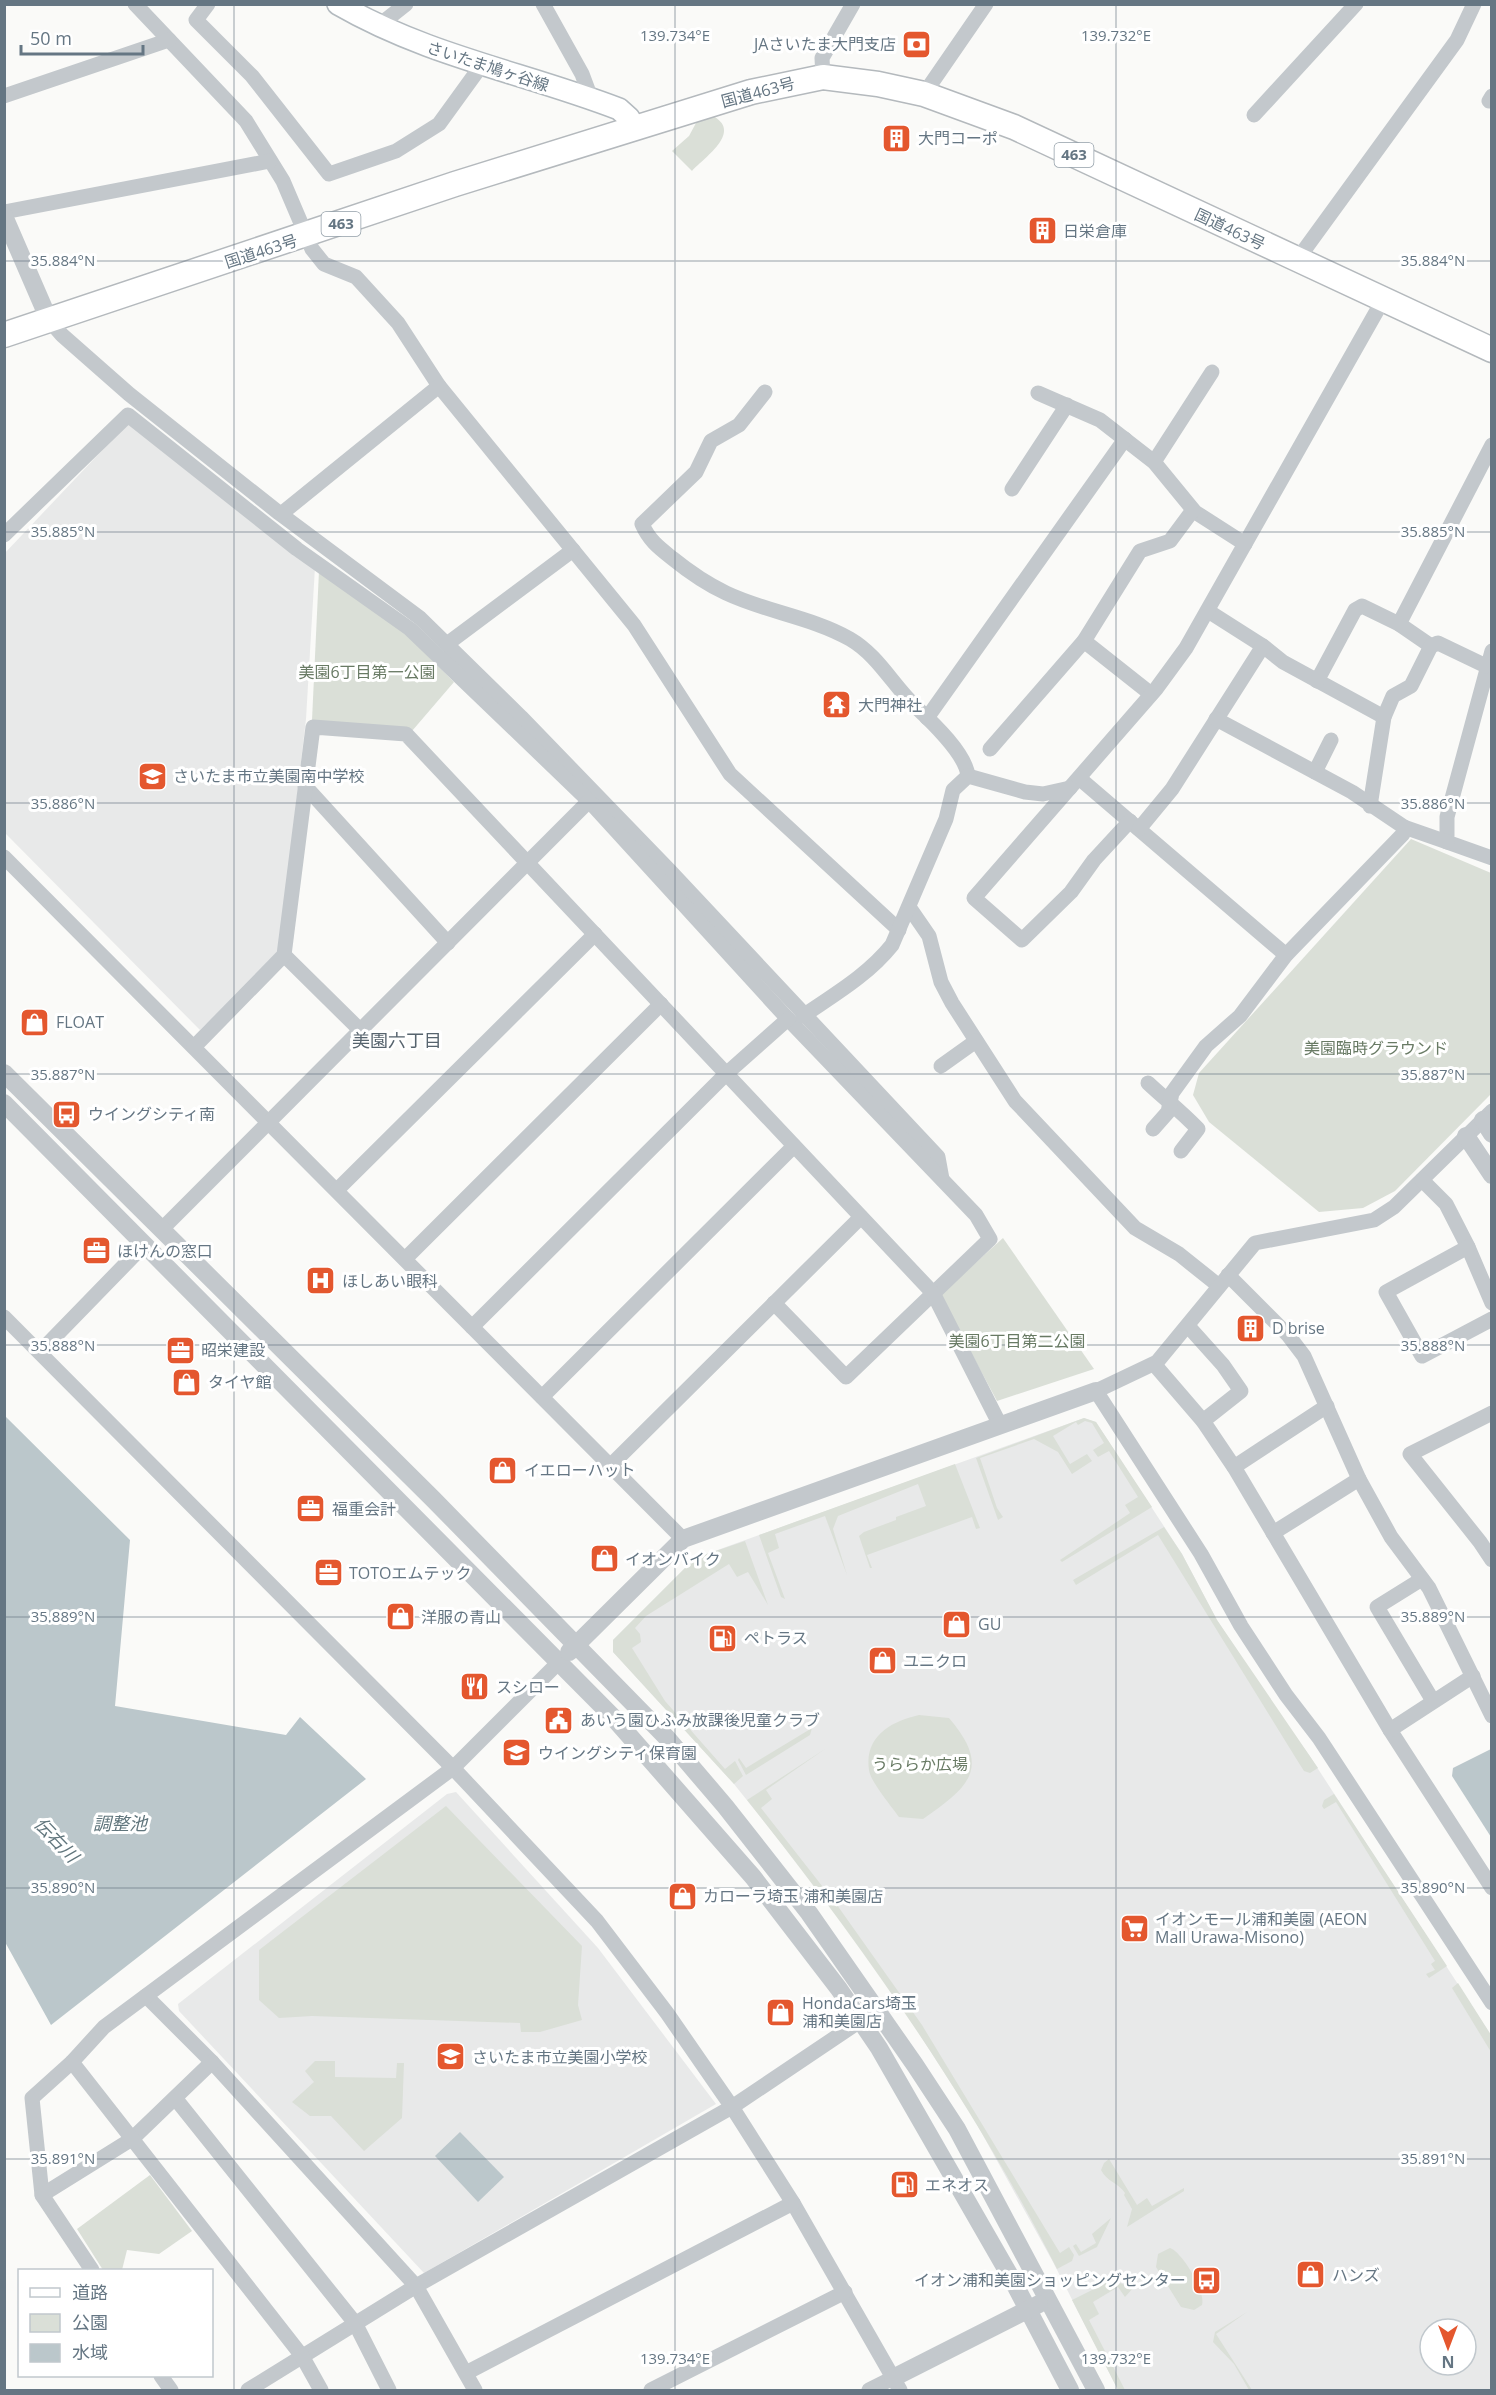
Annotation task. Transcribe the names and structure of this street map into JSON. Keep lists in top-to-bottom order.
{
  "streets": {
    "highway": ["国道463号", "463"],
    "main road": ["さいたま鳩ヶ谷線"]
  },
  "crossings": [
    ["さいたま鳩ヶ谷線", "国道463号"]
  ],
  "districts": ["美園六丁目"],
  "water": ["調整池", "伝右川"],
  "parks": [
    "美園6丁目第一公園",
    "美園臨時グラウンド",
    "美園6丁目第二公園",
    "うららか広場"
  ],
  "places": {
    "bank": ["JAさいたま大門支店"],
    "building": ["大門コーポ", "日栄倉庫", "D brise"],
    "temple": ["大門神社"],
    "school or university": ["さいたま市立美園南中学校", "ウイングシティ保育園", "さいたま市立美園小学校"],
    "shop": [
      "FLOAT",
      "タイヤ館",
      "イエローハット",
      "イオンバイク",
      "洋服の青山",
      "GU",
      "ユニクロ",
      "カローラ埼玉 浦和美園店",
      "HondaCars埼玉 浦和美園店",
      "ハンズ"
    ],
    "bus stop": ["ウイングシティ南", "イオン浦和美園ショッピングセンター"],
    "office": [
      "ほけんの窓口",
      "昭栄建設",
      "福重会計",
      "TOTOエムテック"
    ],
    "hospital": ["ほしあい眼科"],
    "fuel station": ["ペトラス", "エネオス"],
    "restaurant": ["スシロー"],
    "public building": ["あいう園ひふみ放課後児童クラブ"],
    "supermarket": ["イオンモール浦和美園 (AEON Mall Urawa-Misono)"]
  },
  "legend": ["道路", "公園", "水域"],
  "scale_bar": "50 m",
  "north": "bottom",
  "coordinates": [
    "139.734°E",
    "139.732°E",
    "35.884°N",
    "35.885°N",
    "35.886°N",
    "35.887°N",
    "35.888°N",
    "35.889°N",
    "35.890°N",
    "35.891°N"
  ]
}
